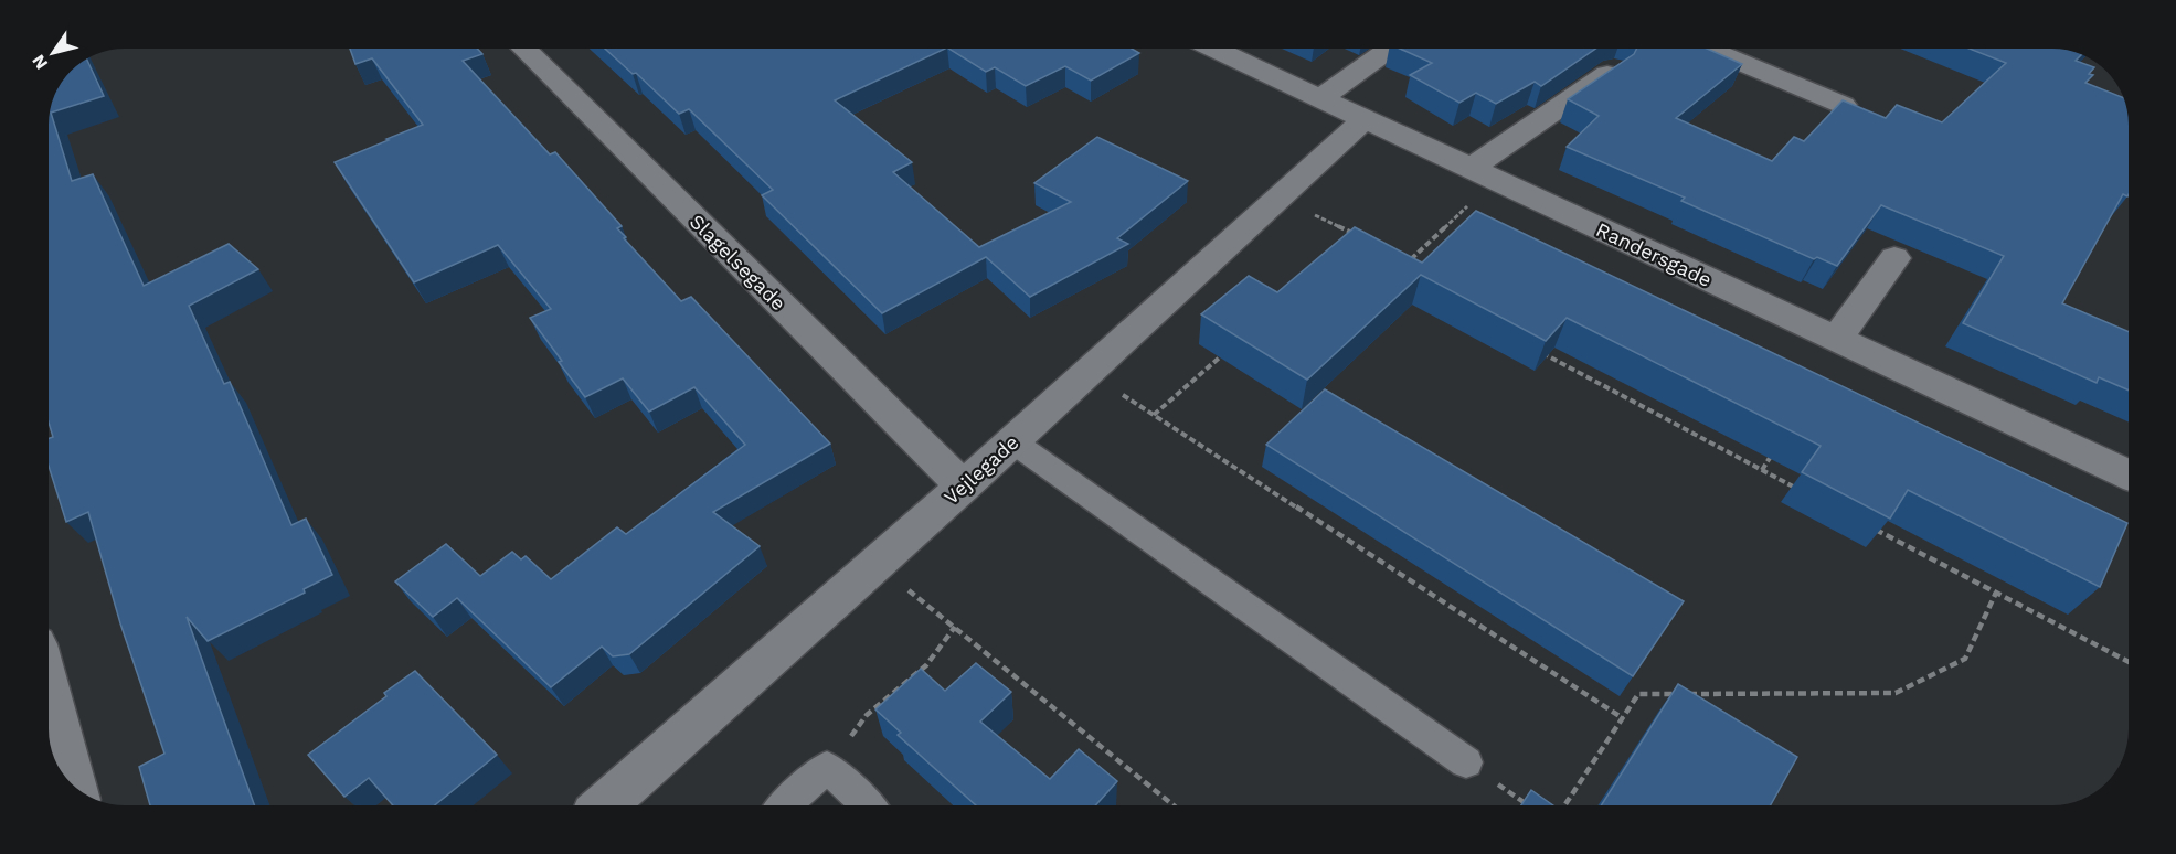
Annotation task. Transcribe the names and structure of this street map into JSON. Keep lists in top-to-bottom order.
{
  "streets": {
    "street": ["Randersgade", "Slagelsegade", "Vejlegade"]
  },
  "crossings": [
    ["Randersgade", "Vejlegade"],
    ["Slagelsegade", "Vejlegade"]
  ],
  "north": "bottom left"
}
